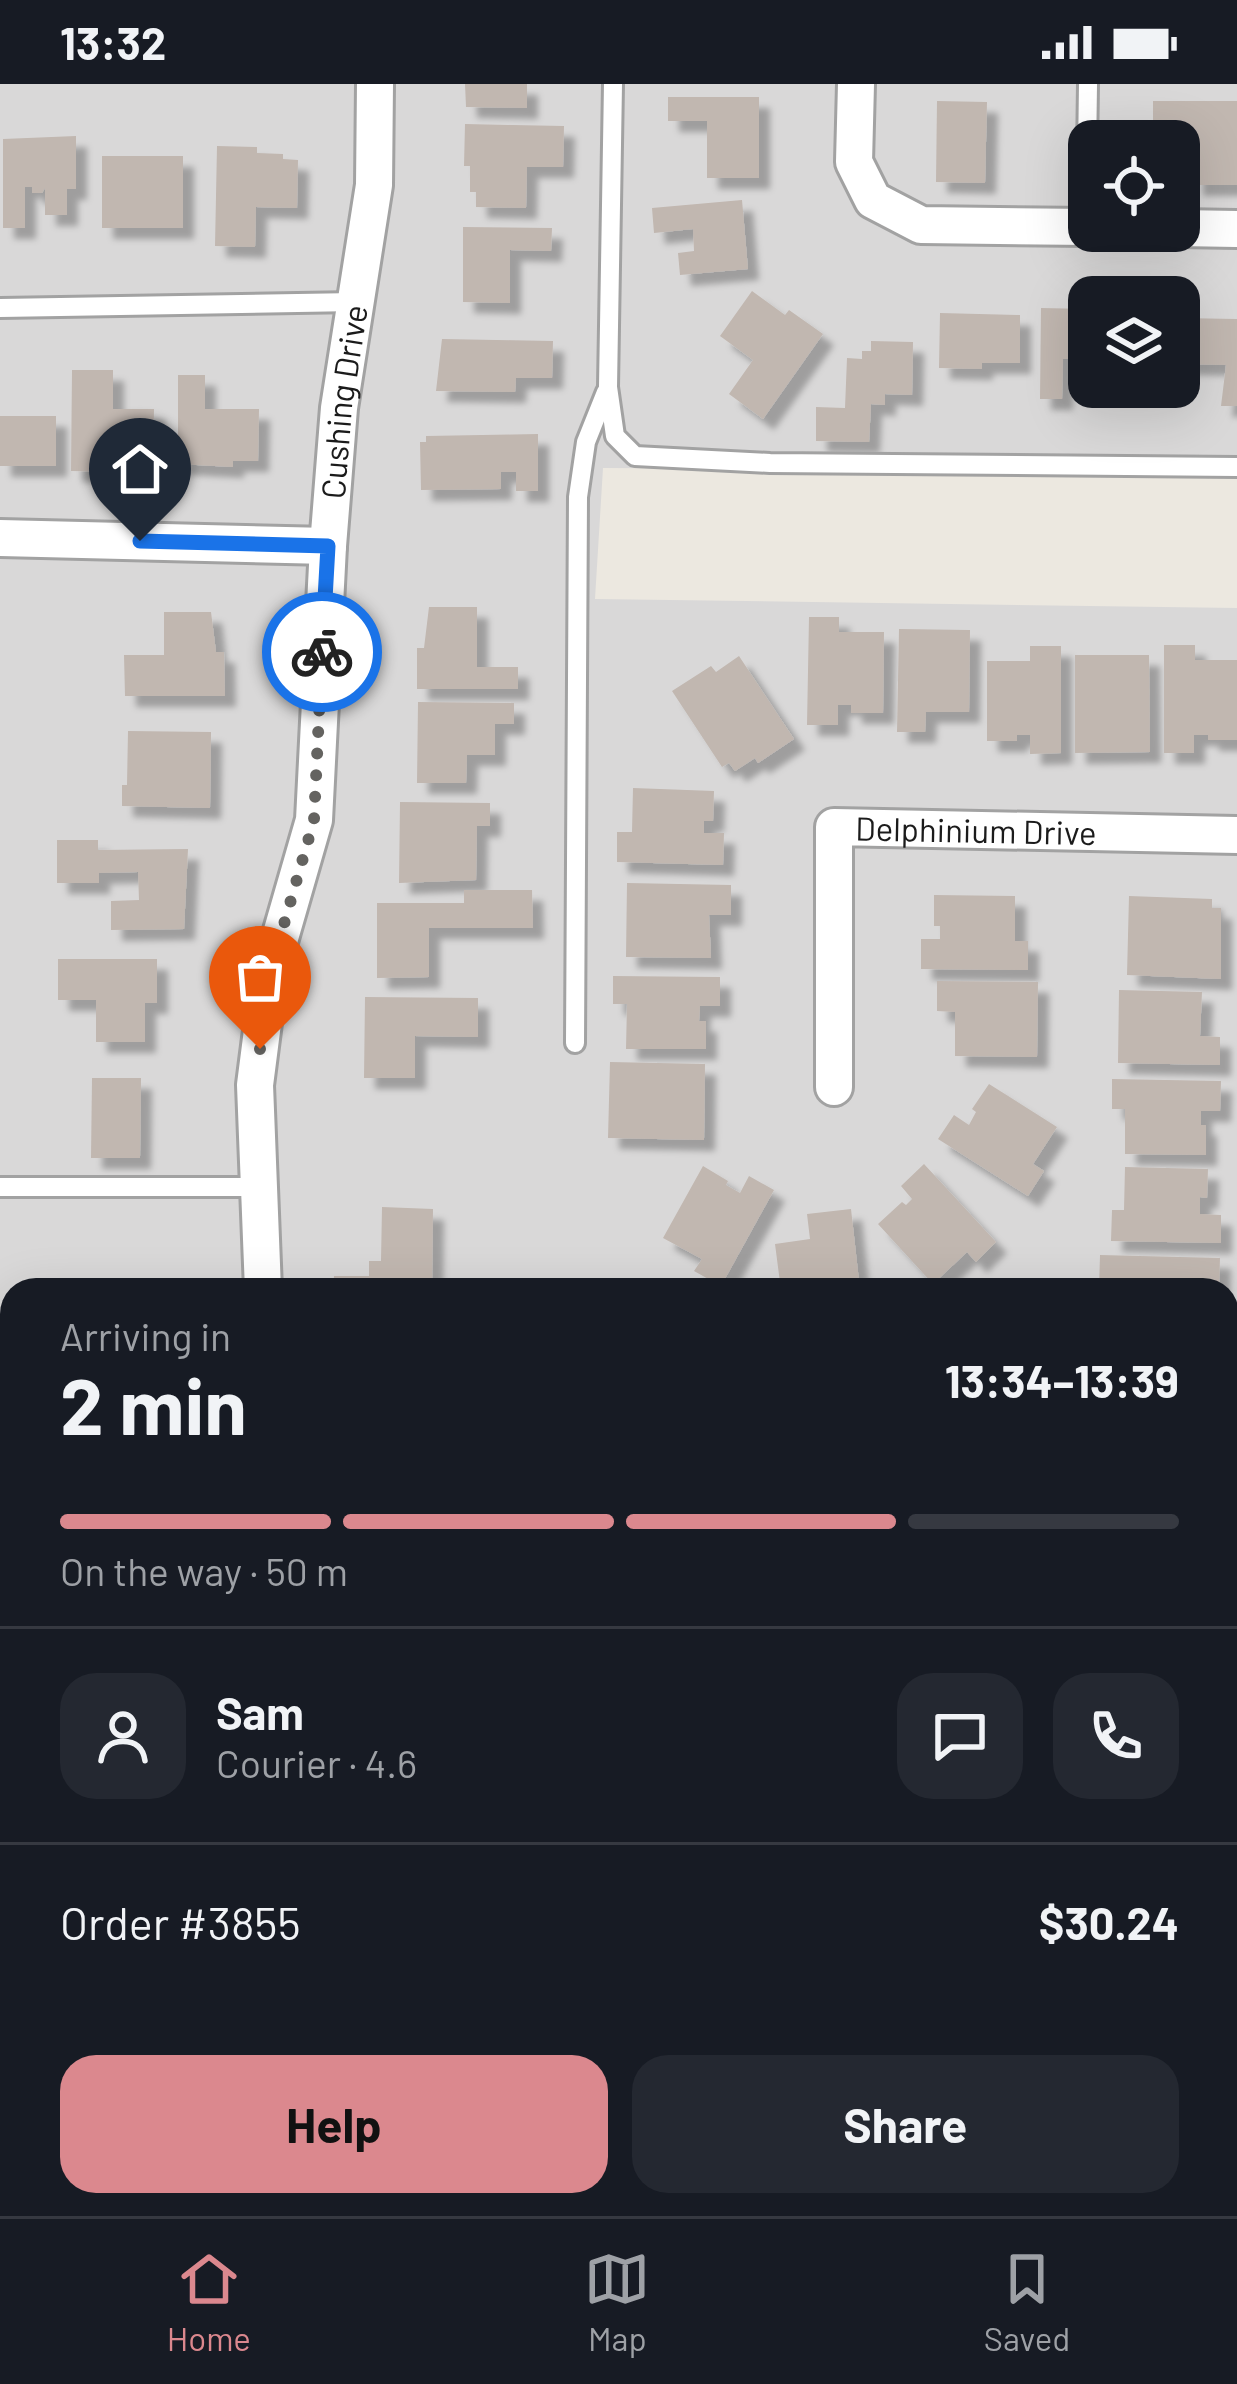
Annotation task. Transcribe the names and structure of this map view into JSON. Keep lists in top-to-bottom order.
{
  "streets": {
    "street": ["Cushing Drive", "Delphinium Drive"]
  },
  "page": {
    "status": "13:32",
    "heading": ["2 min", "Arriving in", "13:34–13:39"],
    "panel": [
      "Sam",
      "Courier · 4.6",
      "Order #3855",
      "$30.24"
    ],
    "bar": "On the way · 50 m",
    "buttons": ["Help", "Share"],
    "tabs": ["Home", "Map", "Saved"]
  }
}
